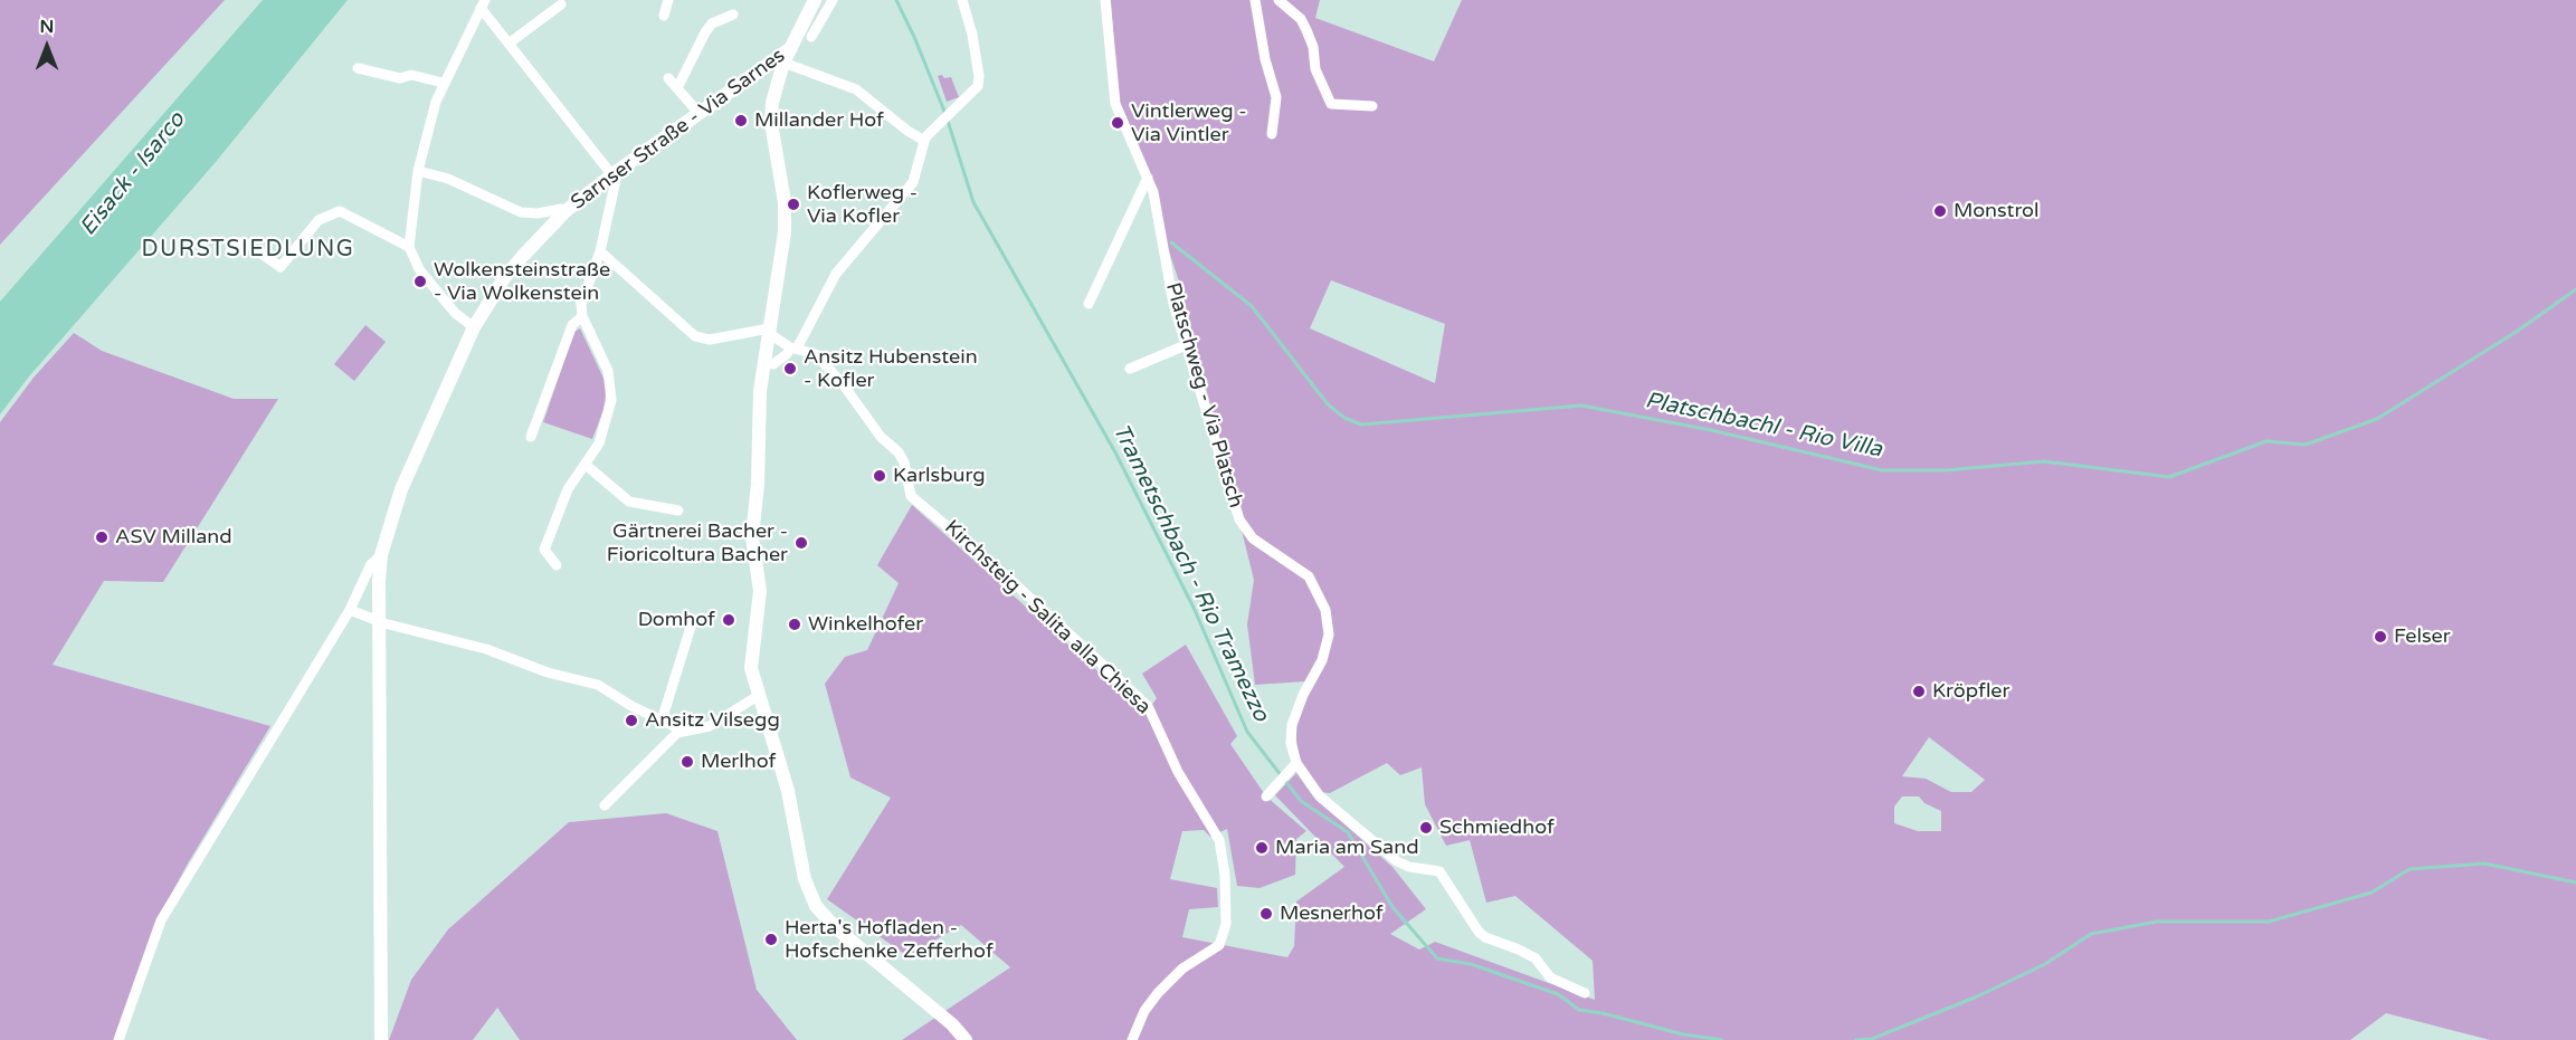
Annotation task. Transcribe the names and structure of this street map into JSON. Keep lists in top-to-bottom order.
{
  "streets": {
    "street": ["Sarnser Straße - Via Sarnes", "Platschweg - Via Platsch", "Kirchsteig - Salita alla Chiesa"]
  },
  "districts": ["DURSTSIEDLUNG"],
  "water": ["Eisack - Isarco", "Platschbachl - Rio Villa", "Trametschbach - Rio Tramezzo"],
  "places": [
    "Millander Hof",
    "Vintlerweg - Via Vintler",
    "Koflerweg - Via Kofler",
    "Monstrol",
    "Wolkensteinstraße - Via Wolkenstein",
    "Ansitz Hubenstein - Kofler",
    "Karlsburg",
    "ASV Milland",
    "Gärtnerei Bacher - Fioricoltura Bacher",
    "Domhof",
    "Winkelhofer",
    "Felser",
    "Kröpfler",
    "Ansitz Vilsegg",
    "Merlhof",
    "Schmiedhof",
    "Maria am Sand",
    "Mesnerhof",
    "Herta's Hofladen - Hofschenke Zefferhof"
  ],
  "north": "top"
}
